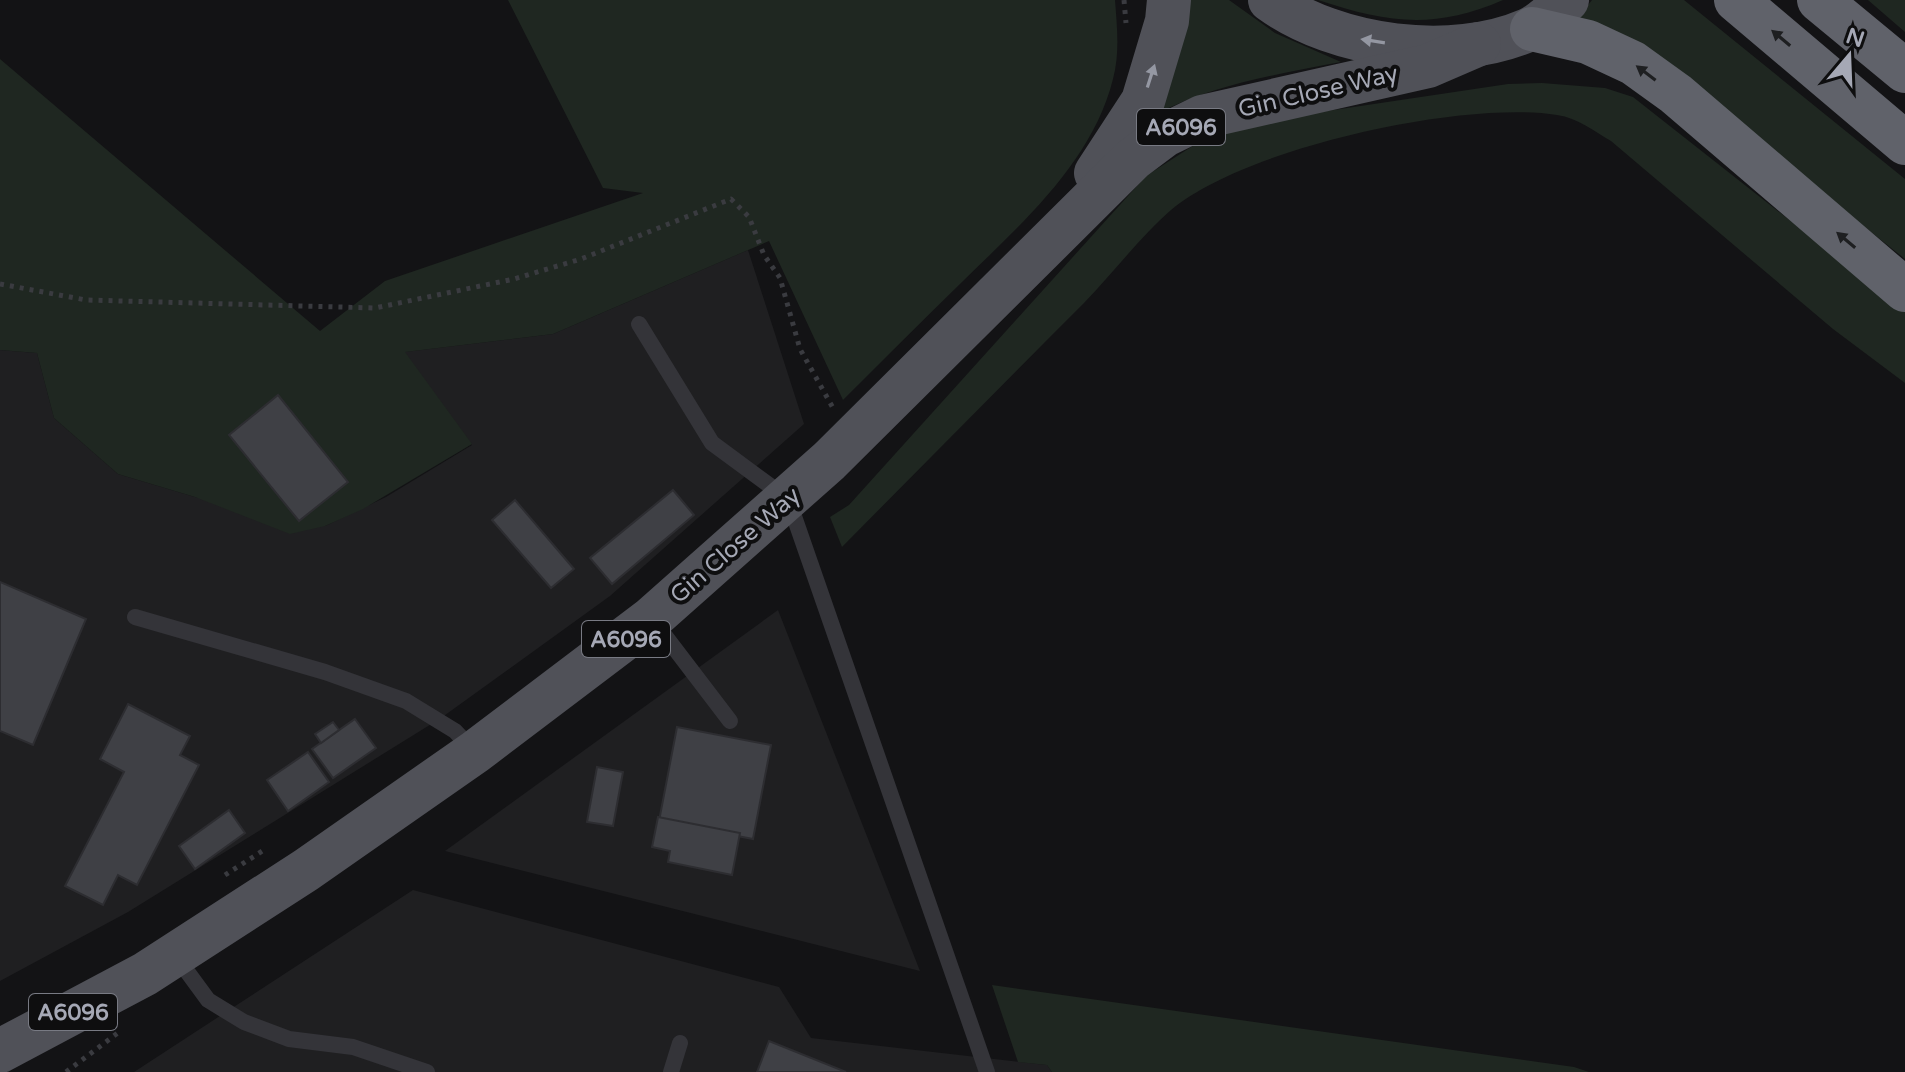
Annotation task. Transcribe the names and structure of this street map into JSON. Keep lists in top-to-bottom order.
{
  "streets": {
    "main road": ["Gin Close Way", "A6096"]
  },
  "north": "top"
}
